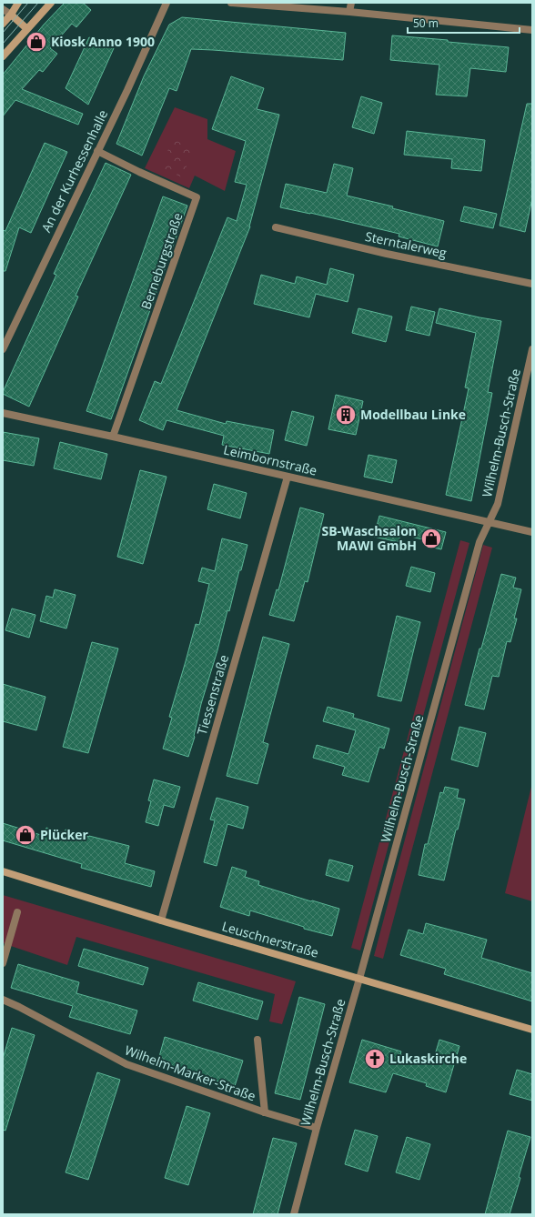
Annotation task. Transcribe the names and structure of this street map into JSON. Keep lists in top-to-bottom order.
{
  "streets": {
    "main road": ["Leuschnerstraße"],
    "street": [
      "An der Kurhessenhalle",
      "Sterntalerweg",
      "Berneburgstraße",
      "Wilhelm-Busch-Straße",
      "Leimbornstraße",
      "Tiessenstraße",
      "Wilhelm-Marker-Straße"
    ]
  },
  "crossings": [
    ["An der Kurhessenhalle", "Berneburgstraße"],
    ["Berneburgstraße", "Leimbornstraße"],
    ["Wilhelm-Busch-Straße", "Leimbornstraße"],
    ["Wilhelm-Busch-Straße", "Leuschnerstraße"],
    ["Wilhelm-Busch-Straße", "Wilhelm-Marker-Straße"],
    ["Leimbornstraße", "Tiessenstraße"],
    ["Tiessenstraße", "Leuschnerstraße"]
  ],
  "places": {
    "shop": ["Kiosk Anno 1900", "SB-Waschsalon MAWI GmbH", "Plücker"],
    "building": ["Modellbau Linke"],
    "church": ["Lukaskirche"]
  },
  "scale_bar": "50 m"
}
